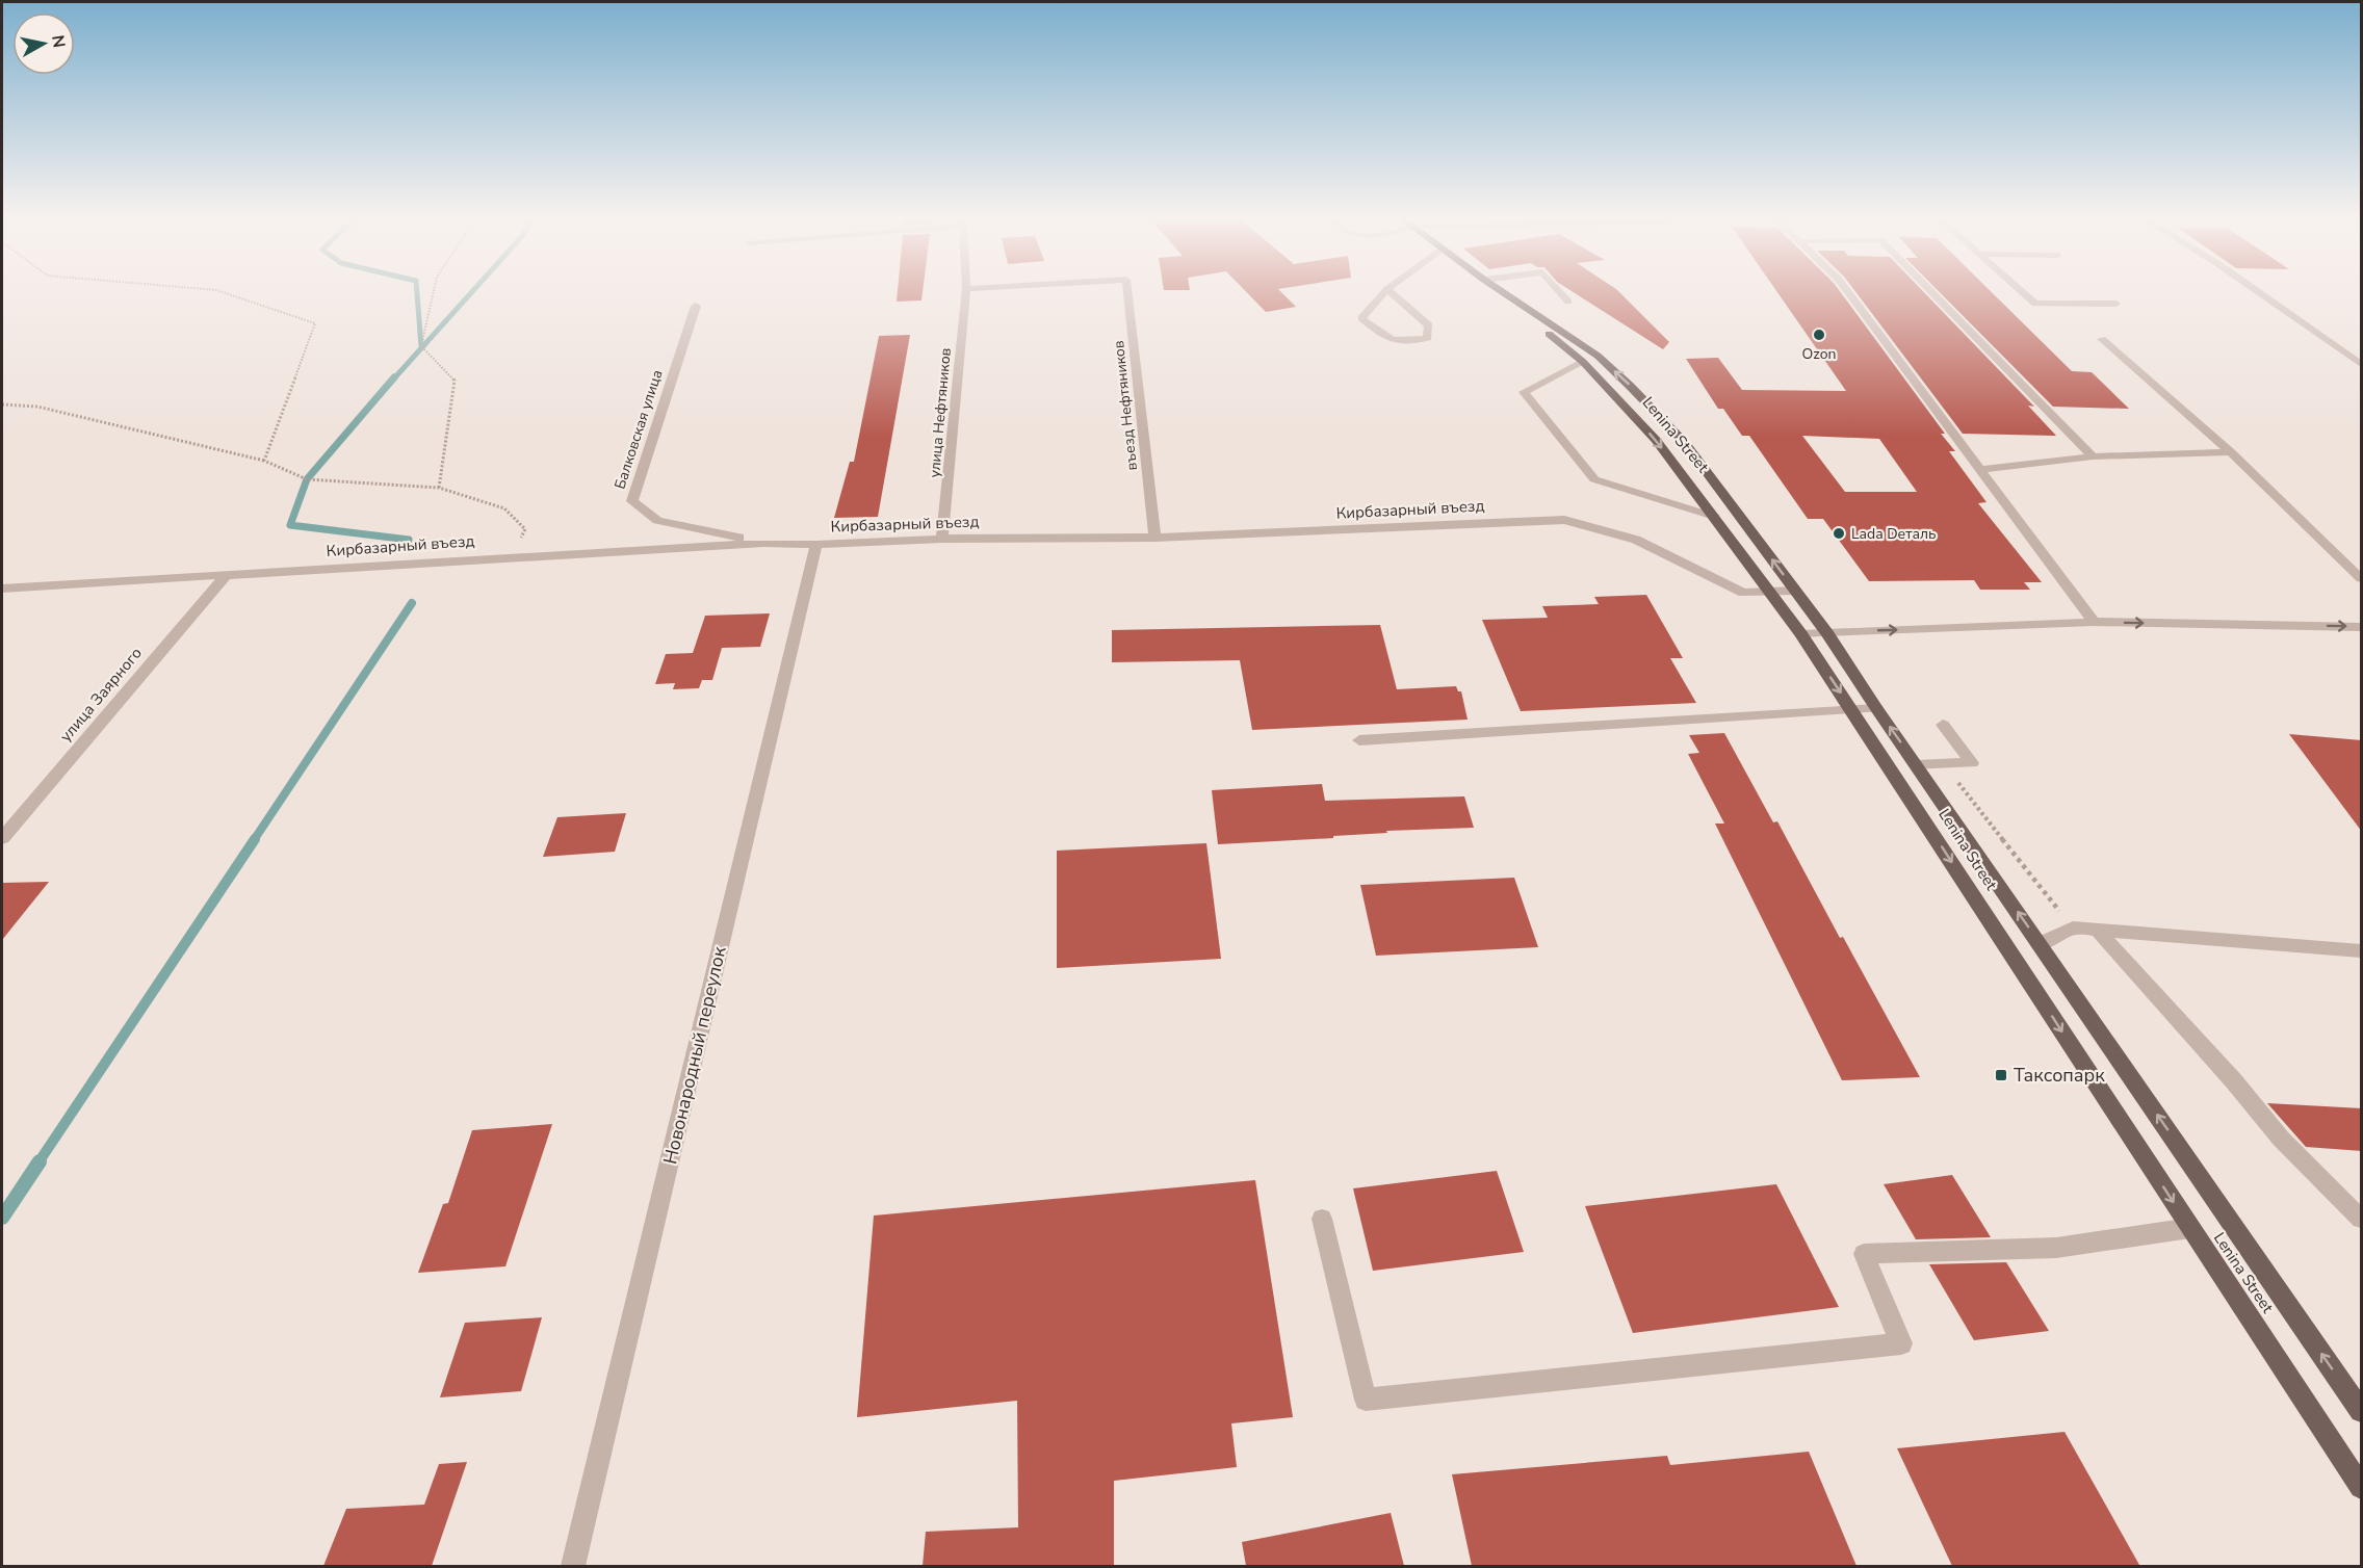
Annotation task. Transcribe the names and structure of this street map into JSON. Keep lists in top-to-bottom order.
{
  "streets": {
    "main road": ["Lenina Street"],
    "street": [
      "въезд Нефтяников",
      "улица Нефтяников",
      "Балковская улица",
      "Кирбазарный въезд",
      "улица Заярного",
      "Новонародный переулок"
    ]
  },
  "crossings": [
    ["въезд Нефтяников", "Кирбазарный въезд"],
    ["улица Нефтяников", "Кирбазарный въезд"],
    ["Балковская улица", "Кирбазарный въезд"],
    ["Lenina Street", "Кирбазарный въезд"],
    ["Кирбазарный въезд", "улица Заярного"],
    ["Кирбазарный въезд", "Новонародный переулок"]
  ],
  "places": {
    "other": ["Ozon", "Lada Dеталь"],
    "transit": ["Таксопарк"]
  },
  "north": "right"
}
